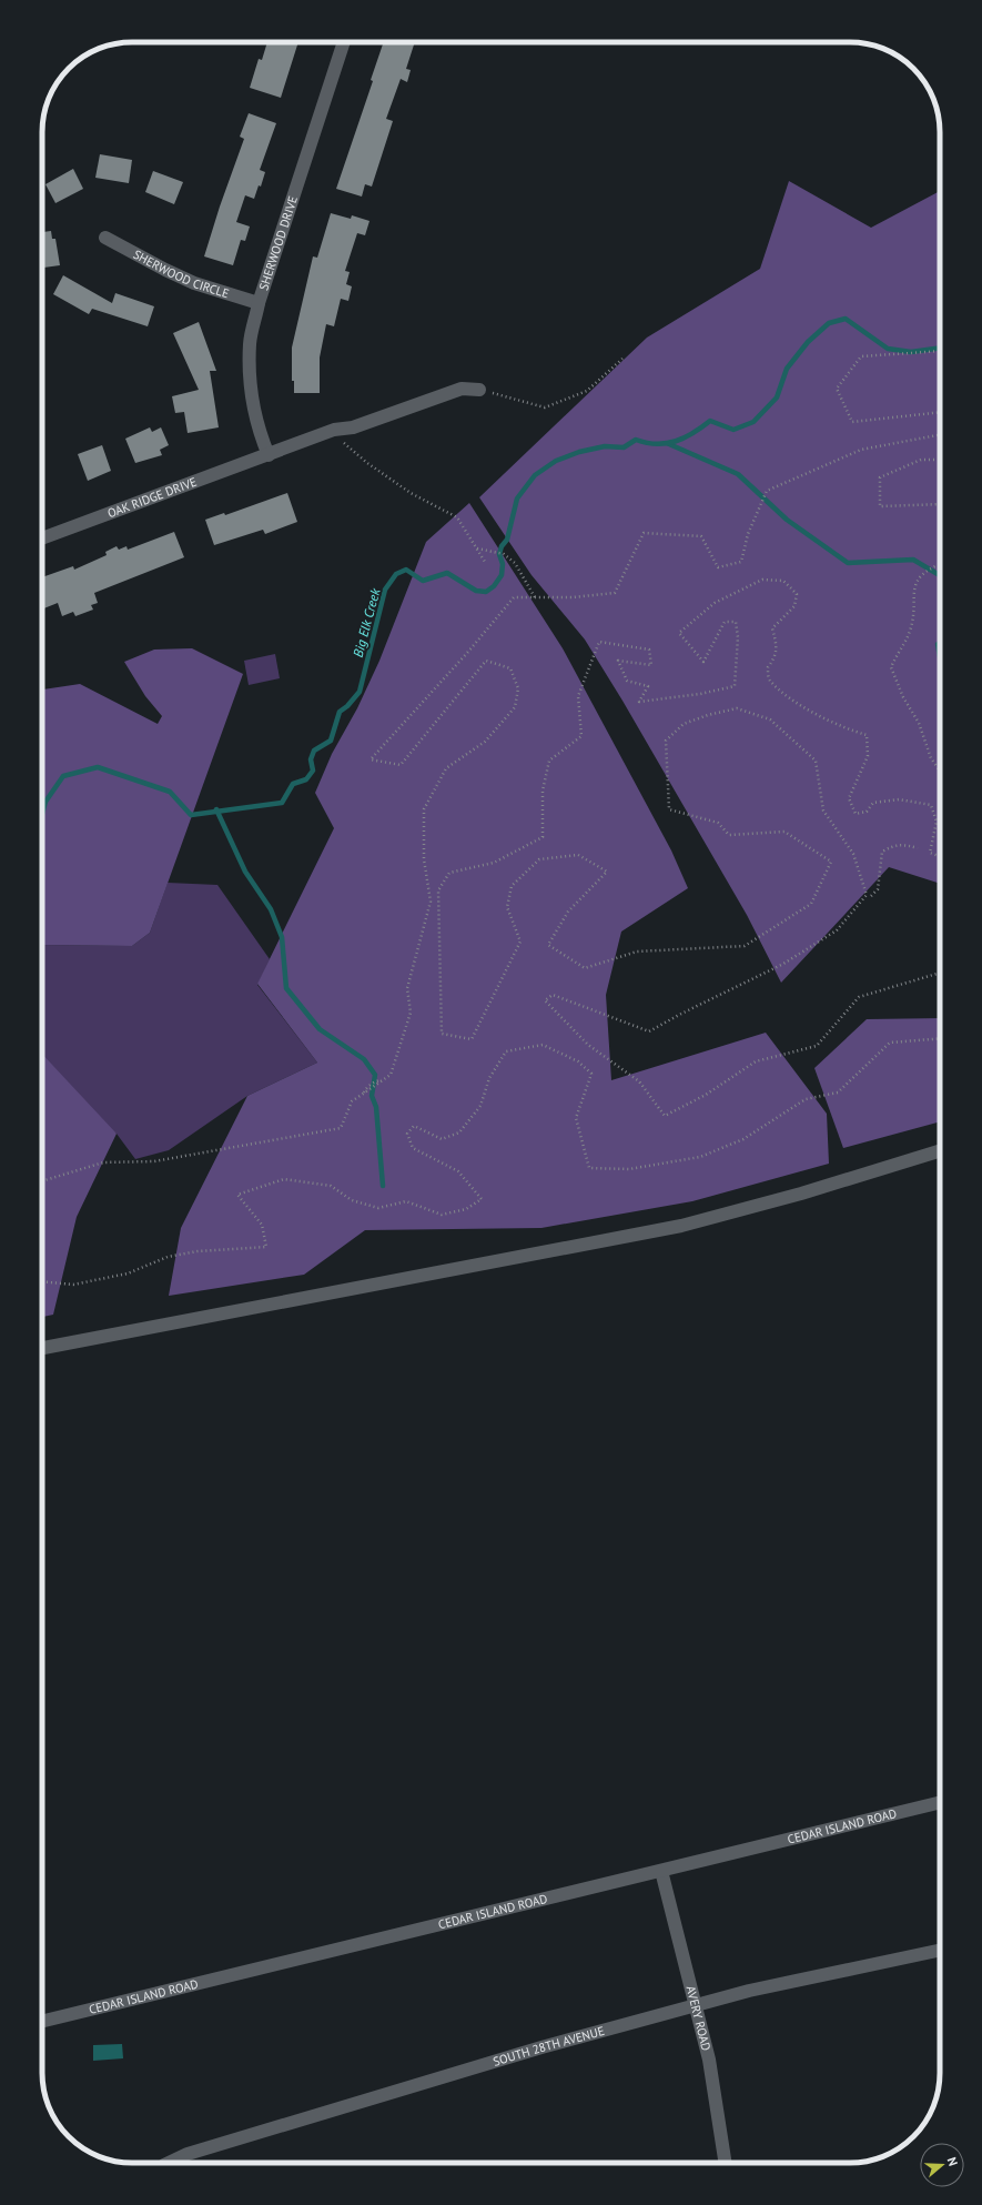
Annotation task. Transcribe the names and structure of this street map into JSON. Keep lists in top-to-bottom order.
{
  "streets": {
    "street": [
      "SHERWOOD DRIVE",
      "SHERWOOD CIRCLE",
      "OAK RIDGE DRIVE",
      "CEDAR ISLAND ROAD",
      "AVERY ROAD",
      "SOUTH 28TH AVENUE"
    ]
  },
  "crossings": [
    ["SHERWOOD DRIVE", "SHERWOOD CIRCLE"],
    ["SHERWOOD DRIVE", "OAK RIDGE DRIVE"],
    ["CEDAR ISLAND ROAD", "AVERY ROAD"],
    ["AVERY ROAD", "SOUTH 28TH AVENUE"]
  ],
  "water": ["Big Elk Creek"],
  "north": "right"
}
